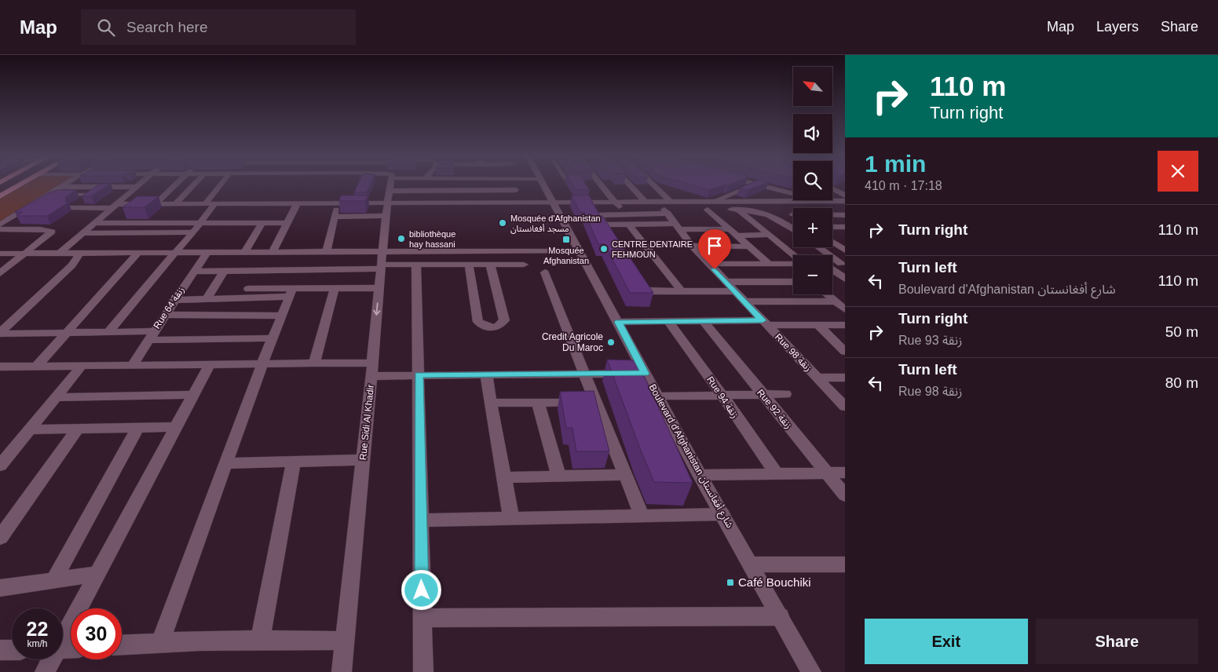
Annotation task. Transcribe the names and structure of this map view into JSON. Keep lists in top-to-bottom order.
{
  "streets": {
    "street": [
      "Rue 64 زنقة",
      "Rue 98 زنقة",
      "Rue 94 زنقة",
      "Rue 92 زنقة",
      "Rue Sidi Al Khadir",
      "Boulevard d'Afghanistan شارع أفغانستان"
    ]
  },
  "places": {
    "other": [
      "Mosquée d'Afghanistan مسجد أفغانستان",
      "bibliothèque hay hassani",
      "CENTRE DENTAIRE FEHMOUN",
      "Credit Agricole Du Maroc"
    ],
    "transit": ["Mosquée Afghanistan", "Café Bouchiki"]
  },
  "north": "top left",
  "page": {
    "header": "Map",
    "search": "Search here",
    "nav": ["Map", "Layers", "Share"],
    "turn": ["110 m", "Turn right"],
    "map_buttons": ["+", "−"],
    "heading": ["1 min", "410 m · 17:18"],
    "list": [
      {
        "name": "Turn right",
        "value": "110 m"
      },
      {
        "name": "Turn left",
        "note": "Boulevard d'Afghanistan شارع أفغانستان",
        "value": "110 m"
      },
      {
        "name": "Turn right",
        "note": "Rue 93 زنقة",
        "value": "50 m"
      },
      {
        "name": "Turn left",
        "note": "Rue 98 زنقة",
        "value": "80 m"
      }
    ],
    "speed": "22 km/h",
    "limit": "30",
    "buttons": ["Exit", "Share"]
  }
}
